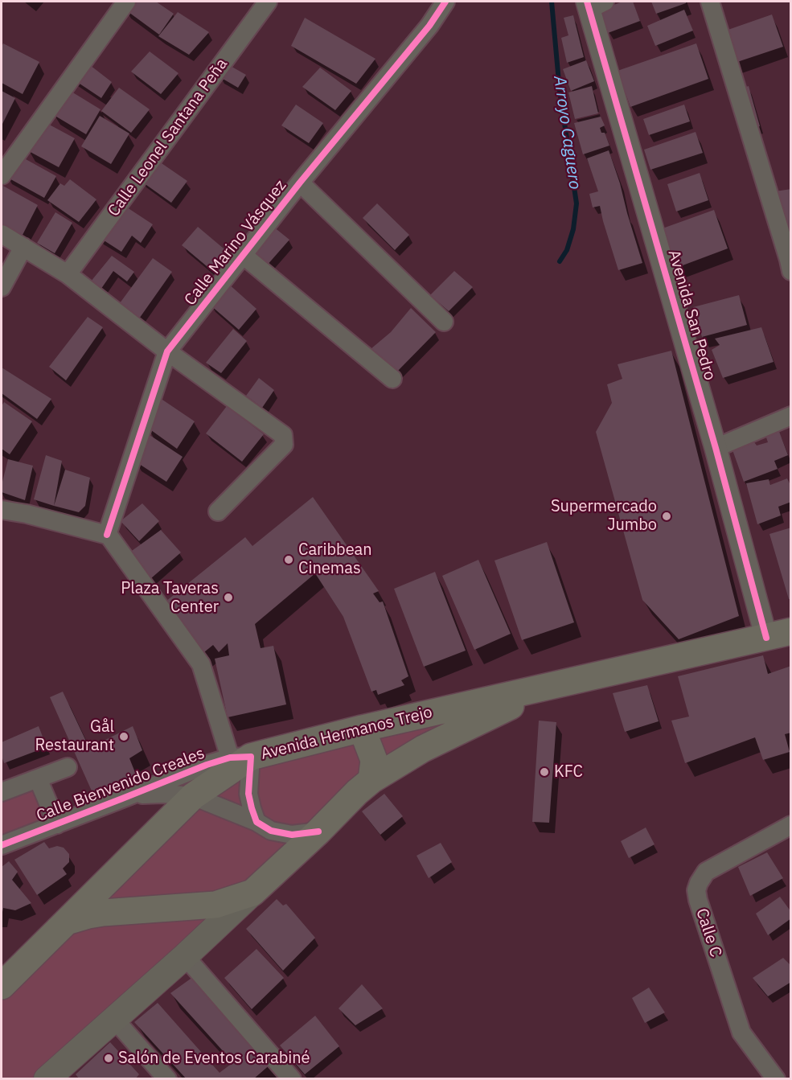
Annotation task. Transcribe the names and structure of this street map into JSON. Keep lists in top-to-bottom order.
{
  "streets": {
    "main road": ["Avenida Hermanos Trejo"],
    "street": [
      "Calle Leonel Santana Peña",
      "Calle Marino Vásquez",
      "Avenida San Pedro",
      "Calle Bienvenido Creales",
      "Calle C"
    ]
  },
  "crossings": [
    ["Avenida San Pedro", "Avenida Hermanos Trejo"],
    ["Avenida Hermanos Trejo", "Calle Bienvenido Creales"]
  ],
  "water": ["Arroyo Caguero"],
  "places": [
    "Supermercado Jumbo",
    "Caribbean Cinemas",
    "Plaza Taveras Center",
    "Gål Restaurant",
    "KFC",
    "Salón de Eventos Carabiné"
  ]
}
